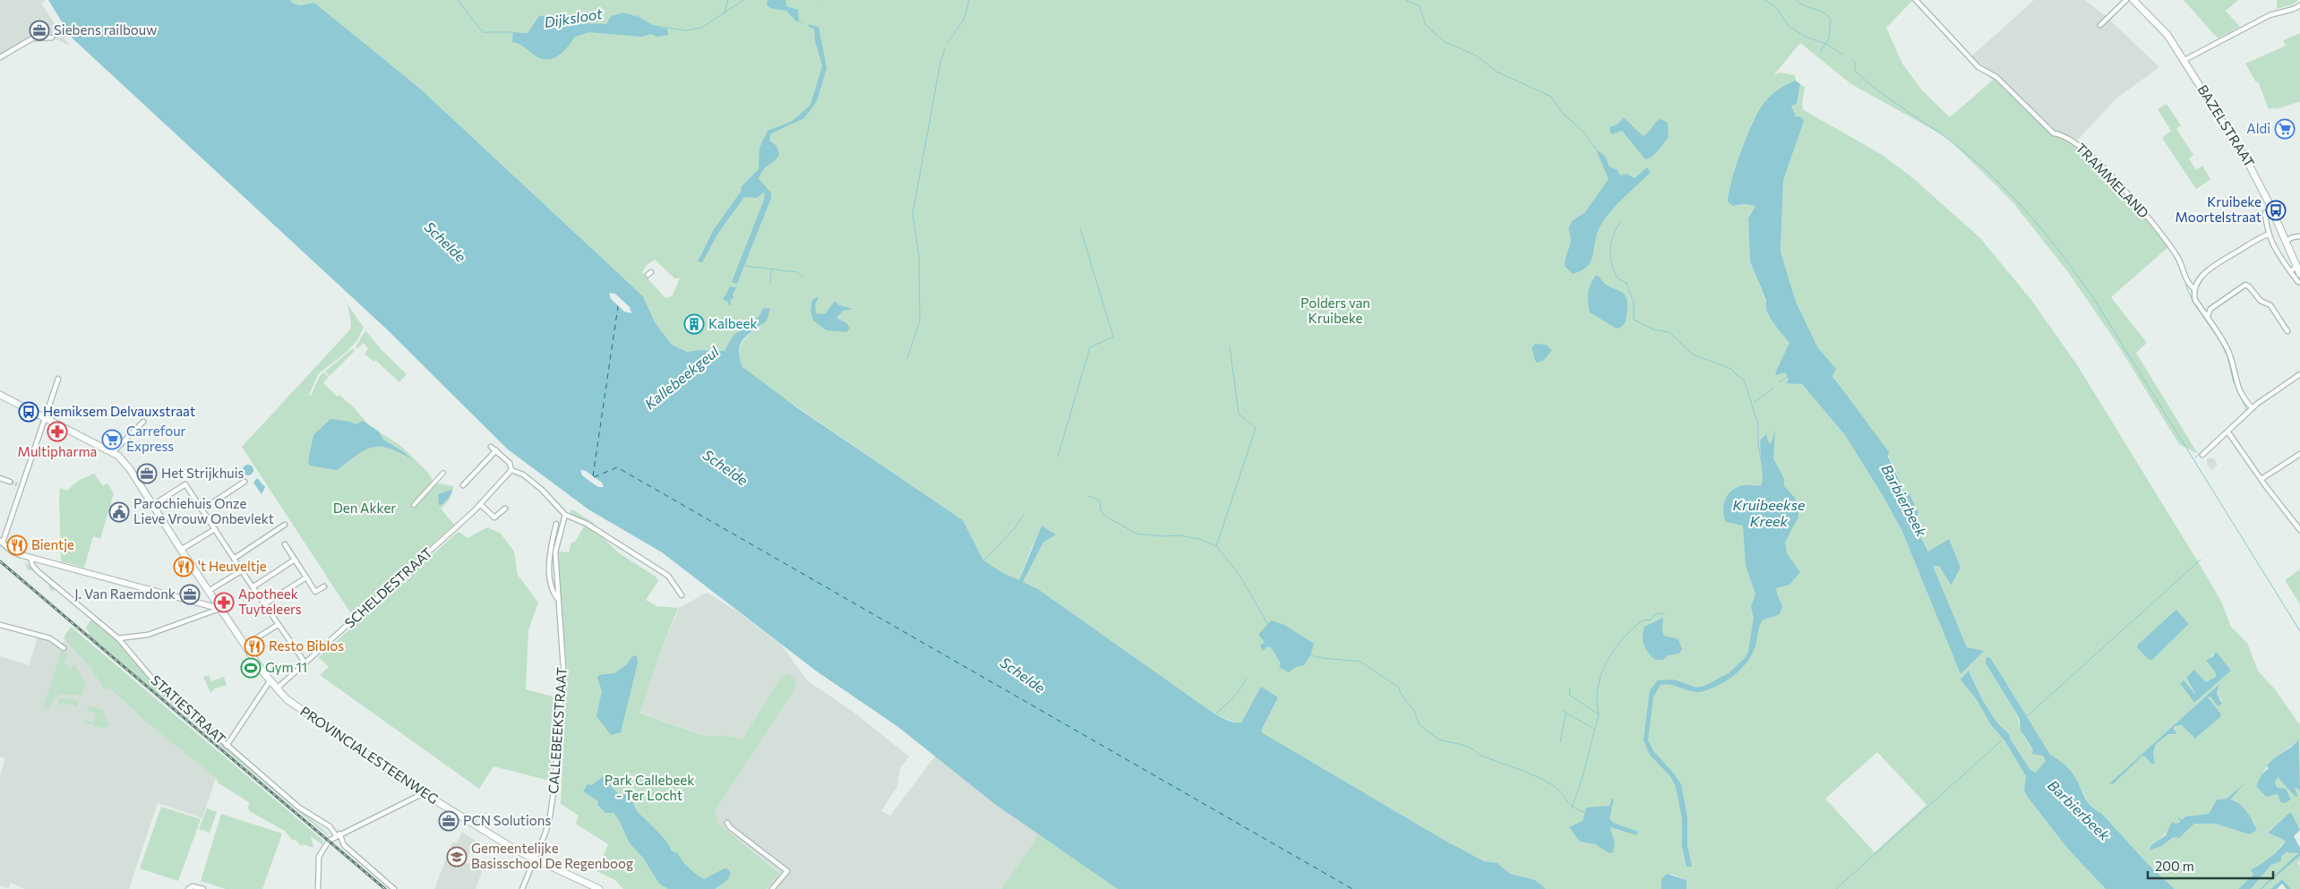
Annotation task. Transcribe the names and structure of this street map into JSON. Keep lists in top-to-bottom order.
{
  "streets": {
    "main road": ["BAZELSTRAAT", "PROVINCIALESTEENWEG"],
    "street": [
      "TRAMMELAND",
      "SCHELDESTRAAT",
      "STATIESTRAAT",
      "CALLEBEEKSTRAAT"
    ]
  },
  "crossings": [
    ["SCHELDESTRAAT", "PROVINCIALESTEENWEG"],
    ["CALLEBEEKSTRAAT", "PROVINCIALESTEENWEG"]
  ],
  "water": [
    "Dijksloot",
    "Schelde",
    "Kallebeekgeul",
    "Barbierbeek",
    "Kruibeekse Kreek"
  ],
  "parks": ["Polders van Kruibeke", "Den Akker", "Park Callebeek - Ter Locht"],
  "places": {
    "office": [
      "Siebens railbouw",
      "Het Strijkhuis",
      "J. Van Raemdonk",
      "PCN Solutions"
    ],
    "supermarket": ["Aldi", "Carrefour Express"],
    "bus stop": ["Kruibeke Moortelstraat", "Hemiksem Delvauxstraat"],
    "building": ["Kalbeek"],
    "pharmacy": ["Multipharma", "Apotheek Tuyteleers"],
    "public building": ["Parochiehuis Onze Lieve Vrouw Onbevlekt"],
    "restaurant": ["Bientje", "'t Heuveltje", "Resto Biblos"],
    "sports": ["Gym 11"],
    "school or university": ["Gemeentelijke Basisschool De Regenboog"]
  },
  "scale_bar": "200 m"
}
